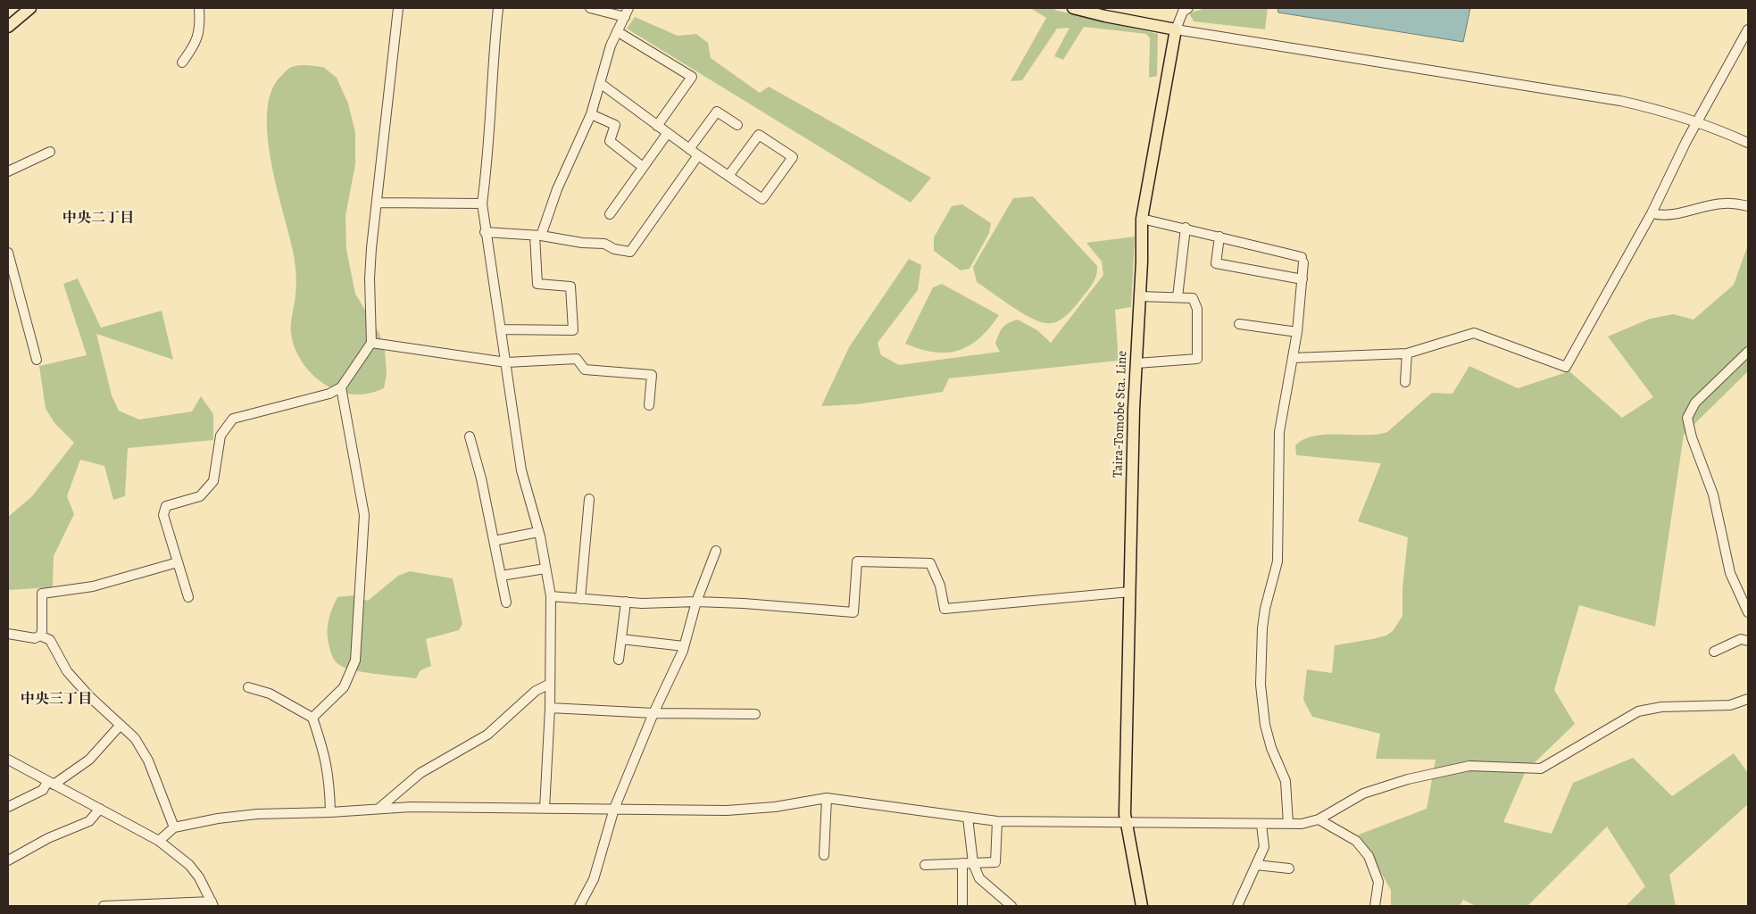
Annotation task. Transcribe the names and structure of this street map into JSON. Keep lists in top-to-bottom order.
{
  "streets": {
    "main road": ["Taira-Tomobe Sta. Line"]
  },
  "districts": ["中央二丁目", "中央三丁目"]
}
